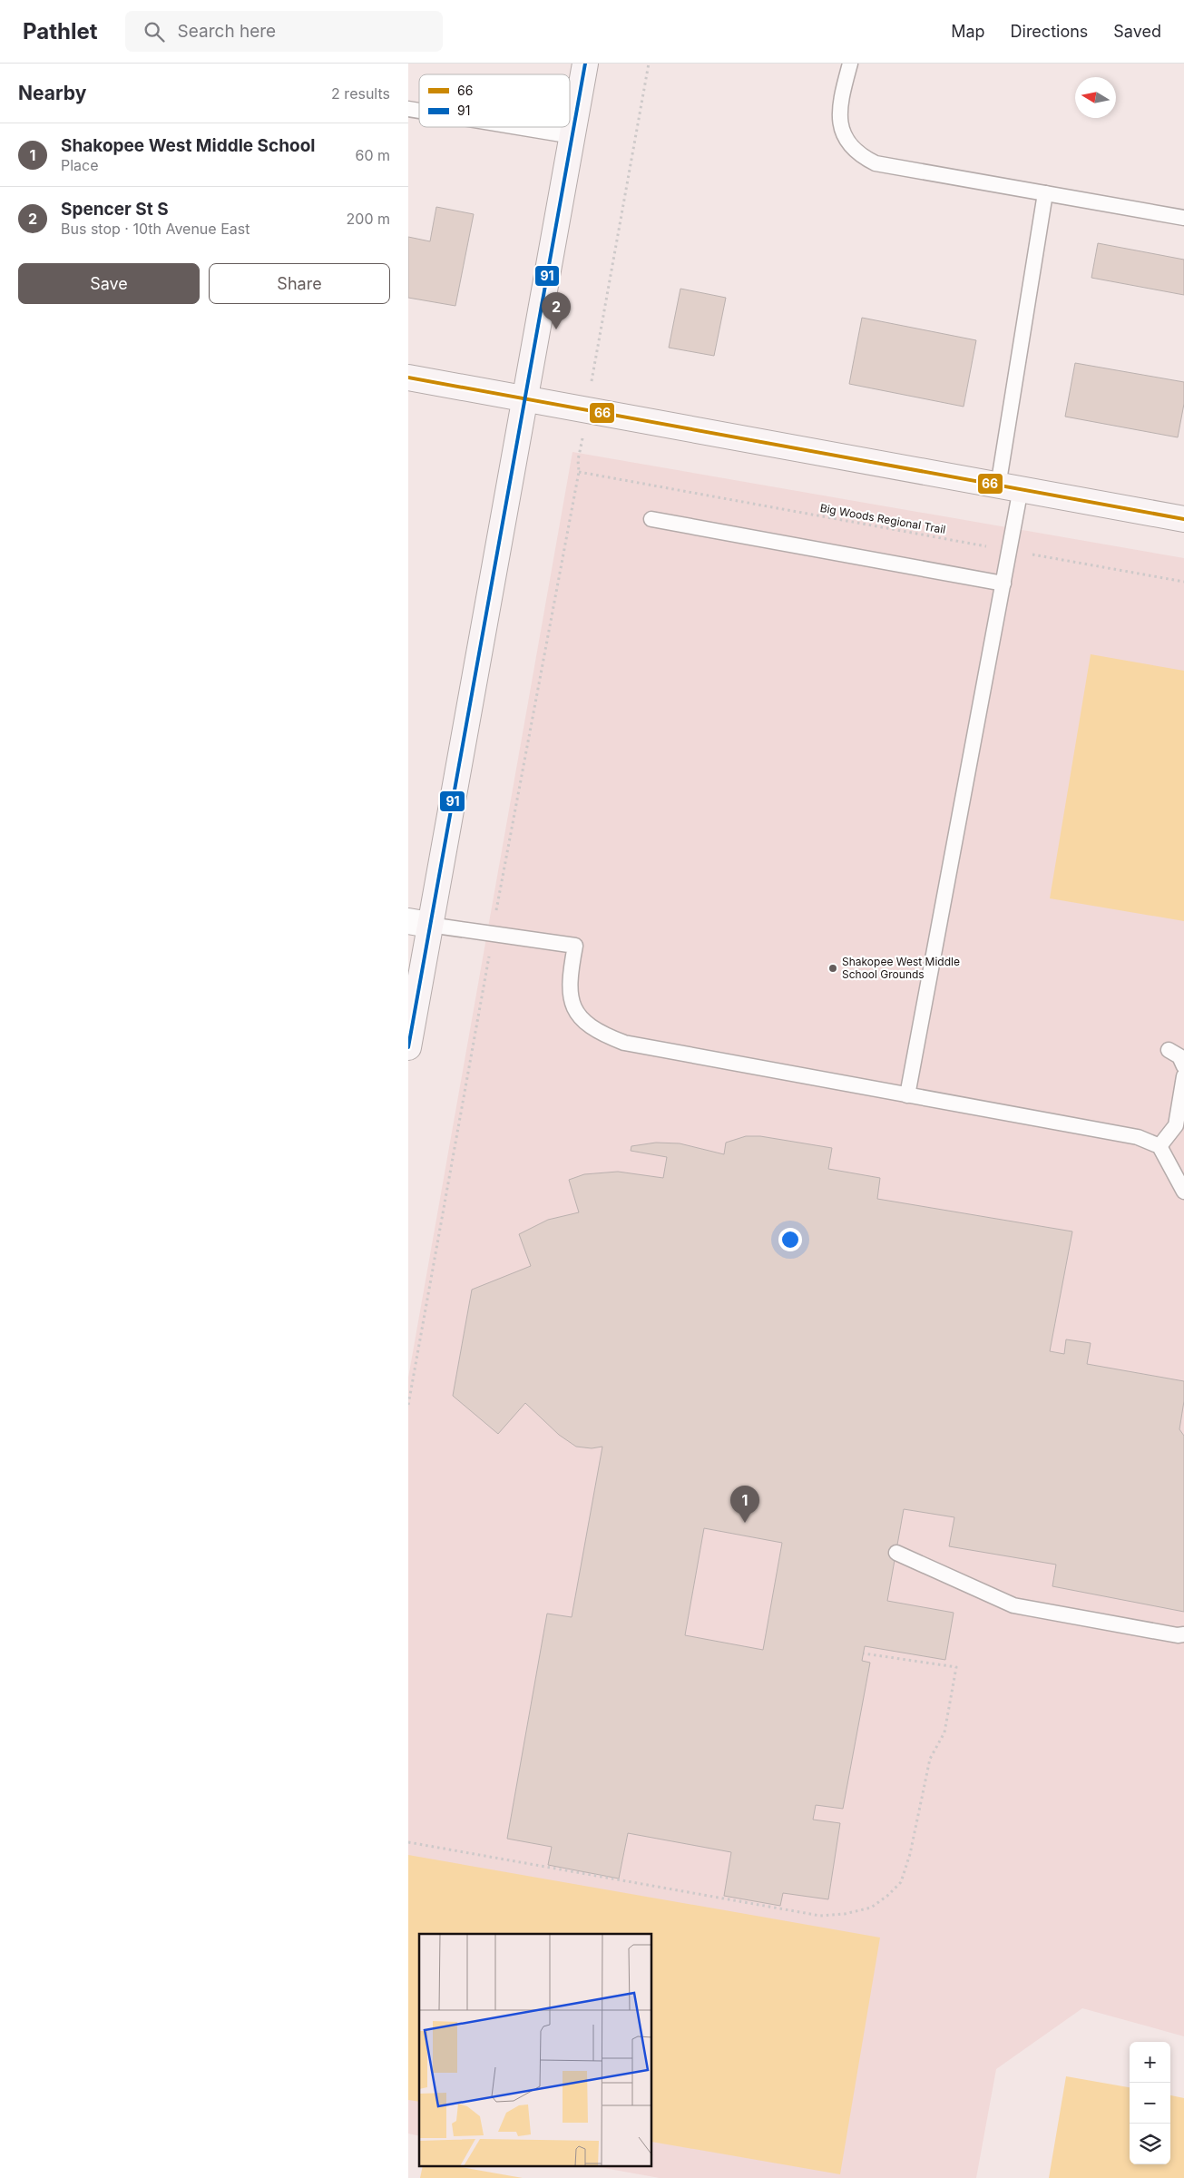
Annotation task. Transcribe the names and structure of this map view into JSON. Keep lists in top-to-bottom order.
{
  "streets": {
    "path": ["Big Woods Regional Trail"]
  },
  "places": ["Shakopee West Middle School Grounds"],
  "lines": ["transit line 91", "transit line 66"],
  "legend": ["66", "91"],
  "north": "left",
  "page": {
    "header": "Pathlet",
    "search": "Search here",
    "nav": ["Map", "Directions", "Saved"],
    "heading": ["Nearby", "2 results"],
    "list": [
      {
        "mark": "1",
        "name": "Shakopee West Middle School",
        "note": "Place",
        "value": "60 m"
      },
      {
        "mark": "2",
        "name": "Spencer St S",
        "note": "Bus stop · 10th Avenue East",
        "value": "200 m"
      }
    ],
    "buttons": ["Save", "Share"],
    "pins": ["2", "1"],
    "map_buttons": ["+", "−"]
  }
}
